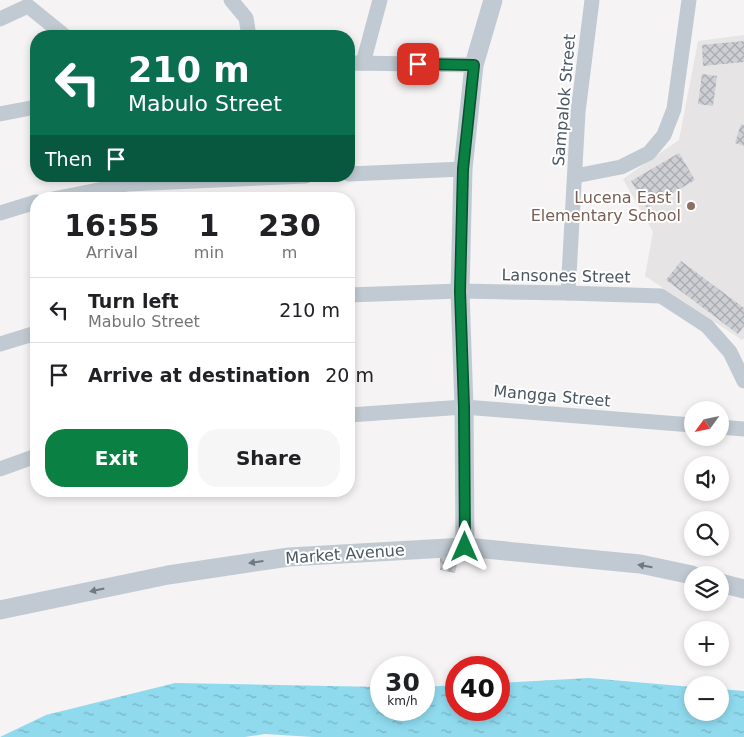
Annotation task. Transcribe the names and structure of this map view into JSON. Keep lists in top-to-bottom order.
{
  "streets": {
    "street": [
      "Sampalok Street",
      "Lansones Street",
      "Mangga Street",
      "Market Avenue"
    ]
  },
  "crossings": [
    ["Sampalok Street", "Lansones Street"]
  ],
  "one_way": ["Market Avenue"],
  "places": ["Lucena East I Elementary School"],
  "north": "bottom left",
  "page": {
    "turn": ["210 m", "Mabulo Street"],
    "then": "Then",
    "eta": [
      "16:55",
      "Arrival",
      "1",
      "min",
      "230",
      "m"
    ],
    "list": [
      {
        "name": "Turn left",
        "note": "Mabulo Street",
        "value": "210 m"
      },
      {
        "name": "Arrive at destination",
        "value": "20 m"
      }
    ],
    "map_buttons": ["+", "−"],
    "buttons": ["Exit", "Share"],
    "speed": "30 km/h",
    "limit": "40"
  }
}
